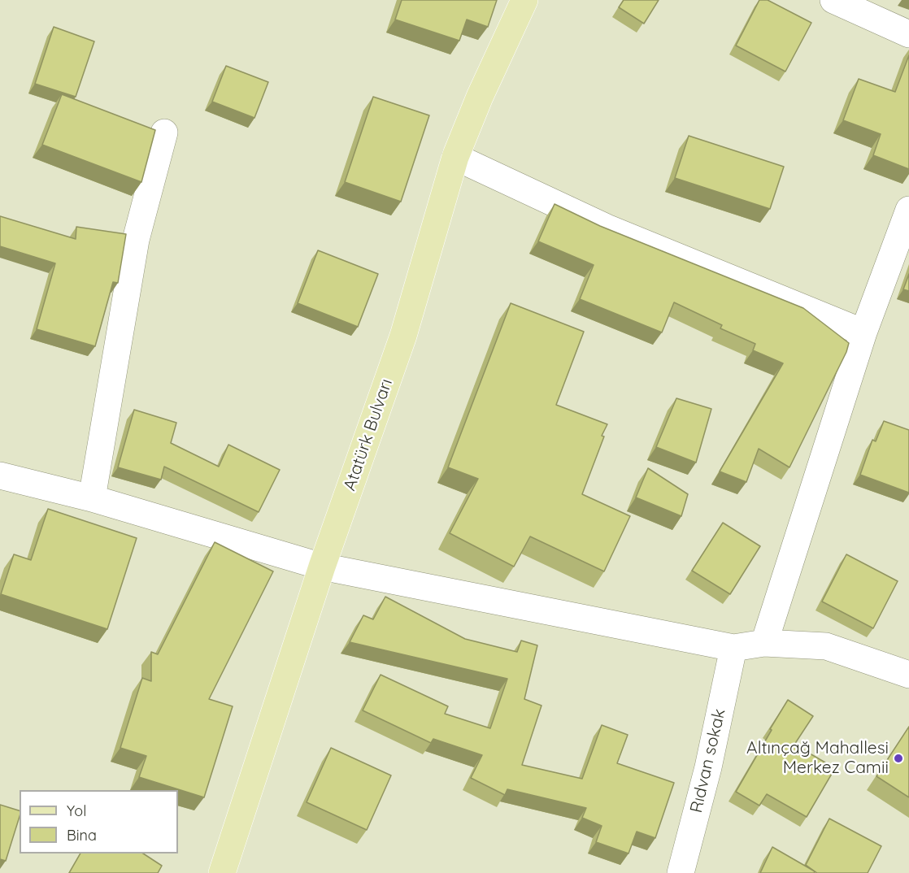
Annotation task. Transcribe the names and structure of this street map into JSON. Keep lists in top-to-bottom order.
{
  "streets": {
    "main road": ["Atatürk Bulvarı"],
    "street": ["Rıdvan sokak"]
  },
  "places": ["Altınçağ Mahallesi Merkez Camii"],
  "legend": ["Yol", "Bina"]
}
